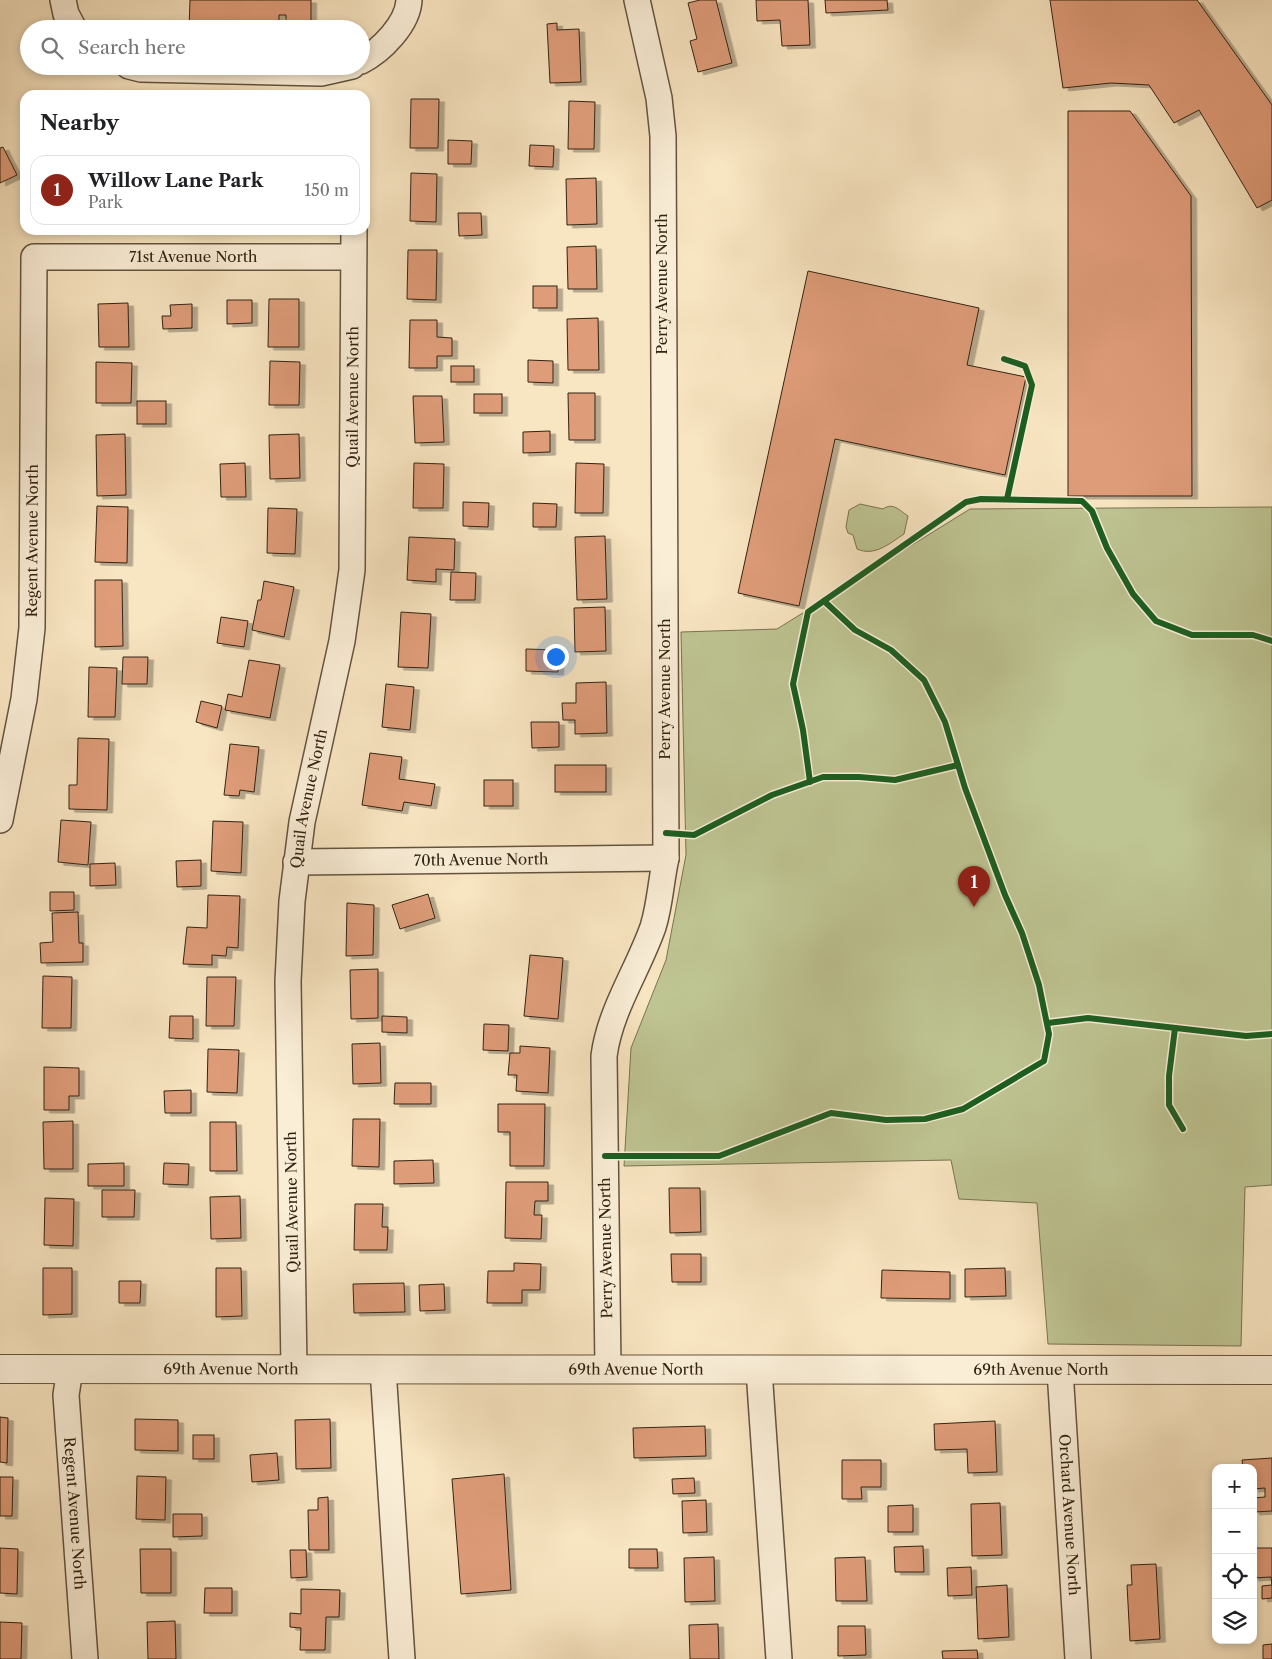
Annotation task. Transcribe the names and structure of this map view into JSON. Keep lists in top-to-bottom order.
{
  "streets": {
    "street": [
      "71st Avenue North",
      "Perry Avenue North",
      "Quail Avenue North",
      "Regent Avenue North",
      "70th Avenue North",
      "69th Avenue North",
      "Orchard Avenue North"
    ]
  },
  "crossings": [
    ["71st Avenue North", "Quail Avenue North"],
    ["71st Avenue North", "Regent Avenue North"],
    ["Perry Avenue North", "70th Avenue North"],
    ["Perry Avenue North", "69th Avenue North"],
    ["Quail Avenue North", "70th Avenue North"],
    ["Quail Avenue North", "69th Avenue North"],
    ["Regent Avenue North", "69th Avenue North"],
    ["69th Avenue North", "Orchard Avenue North"]
  ],
  "page": {
    "search": "Search here",
    "heading": "Nearby",
    "list": [
      {
        "mark": "1",
        "name": "Willow Lane Park",
        "note": "Park",
        "value": "150 m"
      }
    ],
    "pins": "1",
    "map_buttons": ["+", "−"]
  }
}
